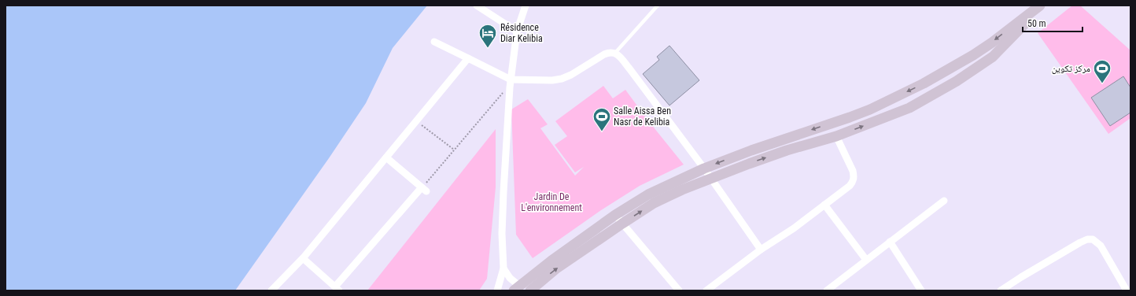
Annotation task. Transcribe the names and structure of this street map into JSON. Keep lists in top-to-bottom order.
{
  "parks": ["Jardin De L'environnement"],
  "places": {
    "hotel": ["Résidence Diar Kelibia"],
    "sports": ["مركز تكوين", "Salle Aissa Ben Nasr de Kelibia"]
  },
  "scale_bar": "50 m"
}
